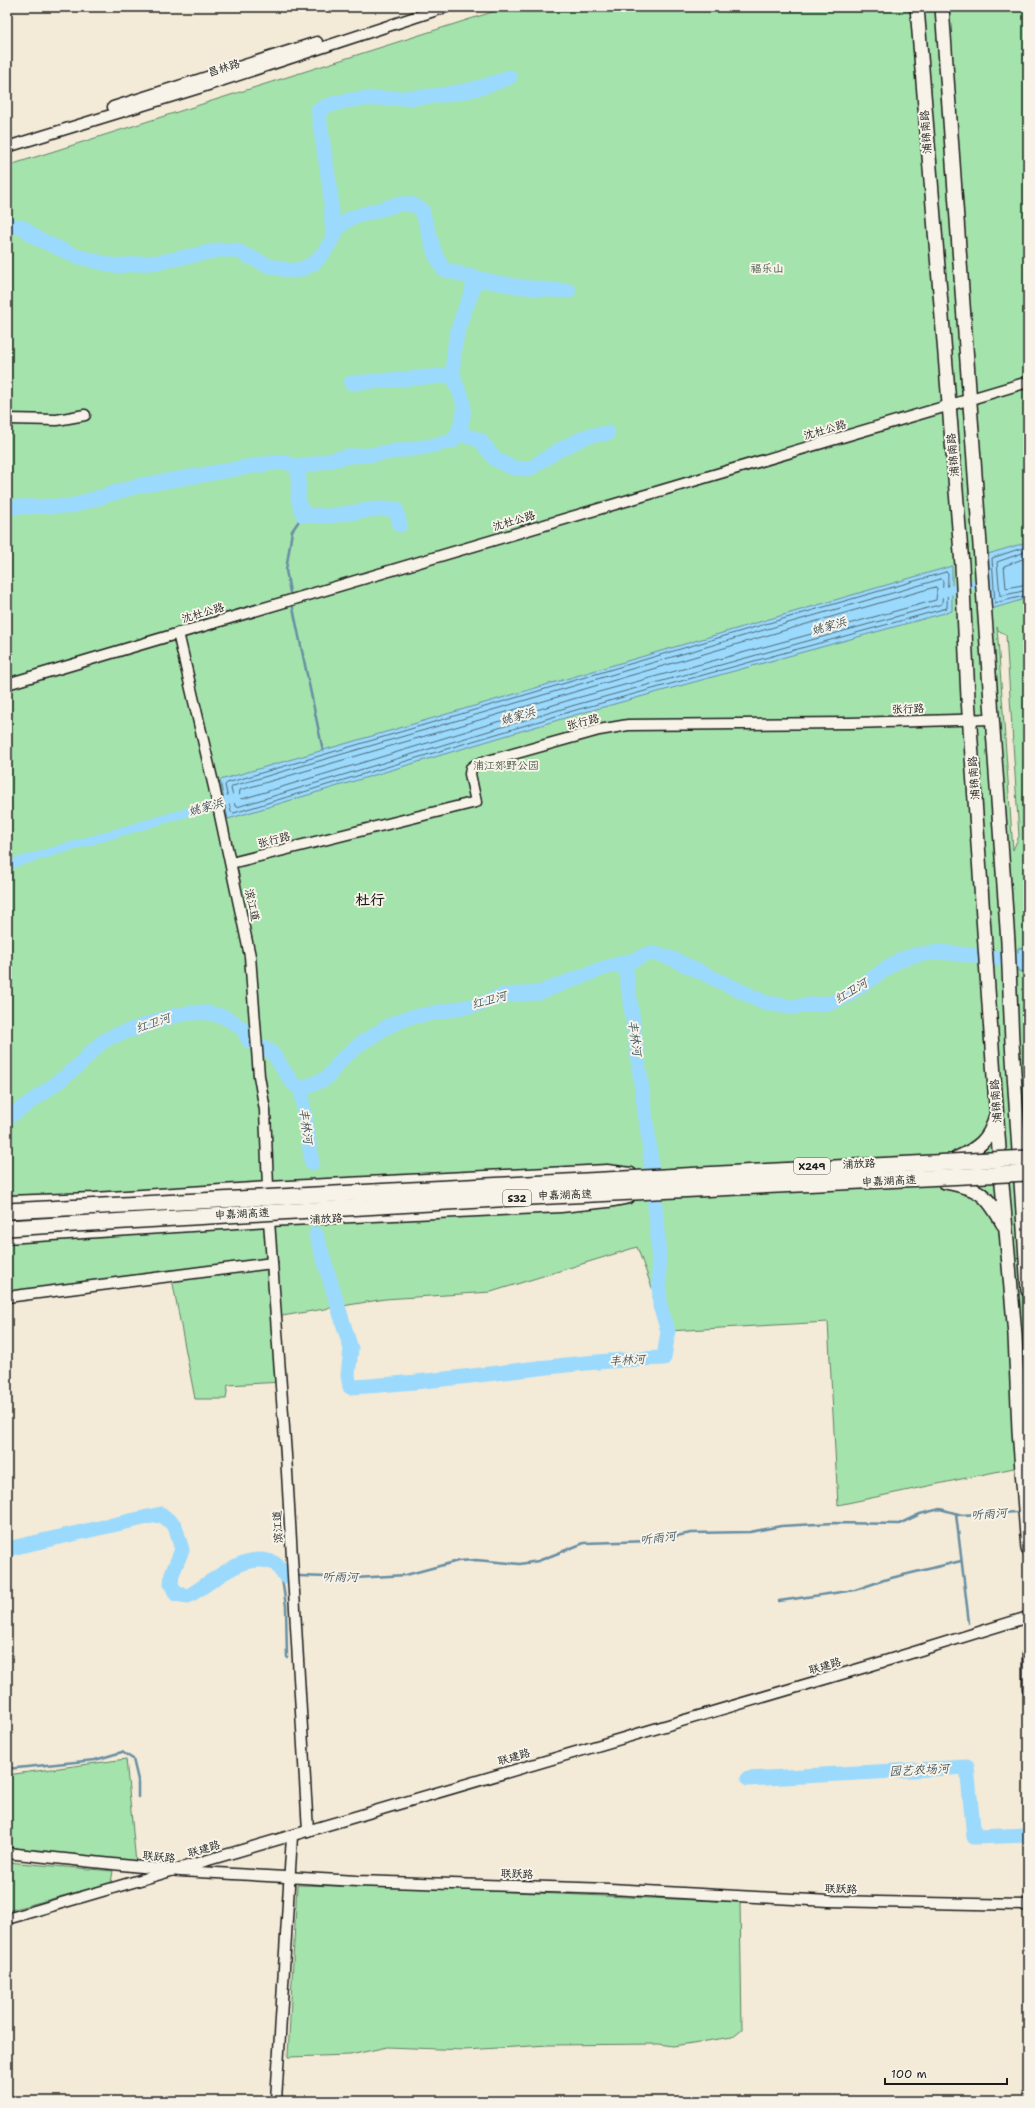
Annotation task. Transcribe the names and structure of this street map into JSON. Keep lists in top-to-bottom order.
{
  "streets": {
    "highway": ["申嘉湖高速", "S32"],
    "main road": ["浦锦南路", "浦放路", "X249"],
    "street": [
      "昌林路",
      "沈杜公路",
      "张行路",
      "滨江道",
      "联建路",
      "联跃路"
    ]
  },
  "crossings": [
    ["浦锦南路", "沈杜公路"],
    ["浦锦南路", "张行路"],
    ["浦锦南路", "浦放路"],
    ["浦锦南路", "申嘉湖高速"],
    ["沈杜公路", "滨江道"],
    ["张行路", "滨江道"],
    ["滨江道", "浦放路"],
    ["滨江道", "联建路"],
    ["浦放路", "申嘉湖高速"],
    ["联建路", "联跃路"]
  ],
  "districts": ["杜行"],
  "water": [
    "姚家浜",
    "红卫河",
    "丰林河",
    "听雨河",
    "园艺农场河"
  ],
  "parks": ["福乐山", "浦江郊野公园"],
  "scale_bar": "100 m"
}
